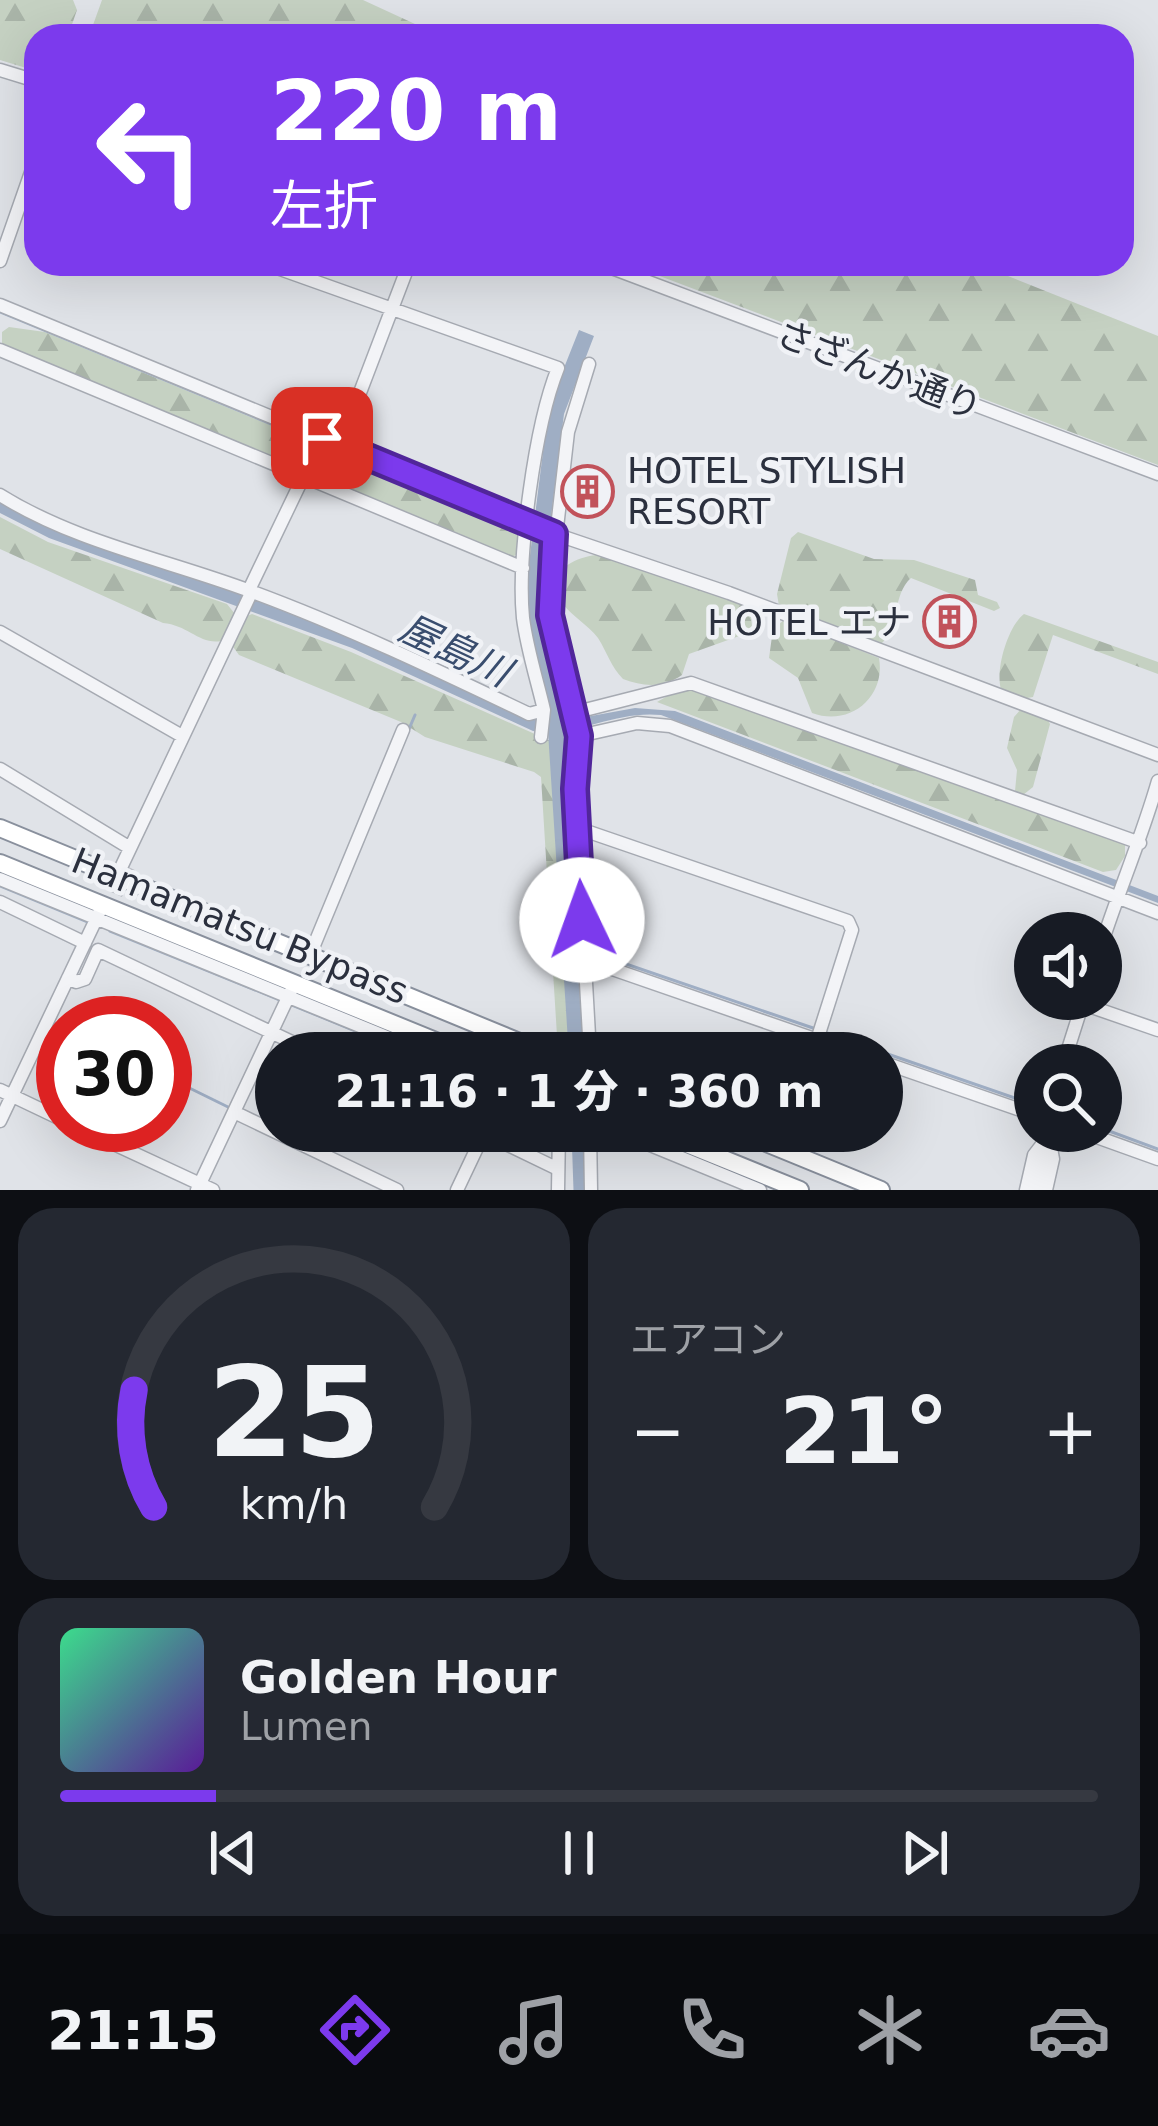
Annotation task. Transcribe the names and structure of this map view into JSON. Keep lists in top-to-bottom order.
{
  "streets": {
    "highway": ["Hamamatsu Bypass"],
    "street": ["さざんか通り"]
  },
  "water": ["屋島川"],
  "places": {
    "building": ["HOTEL STYLISH RESORT", "HOTEL エナ"]
  },
  "page": {
    "turn": ["220 m", "左折"],
    "limit": "30",
    "trip": "21:16 · 1 分 · 360 m",
    "tile": "エアコン",
    "heat": ["−", "21°", "+"],
    "song": ["Golden Hour", "Lumen"],
    "tabs": "21:15",
    "gauge": ["25", "km/h"]
  }
}
